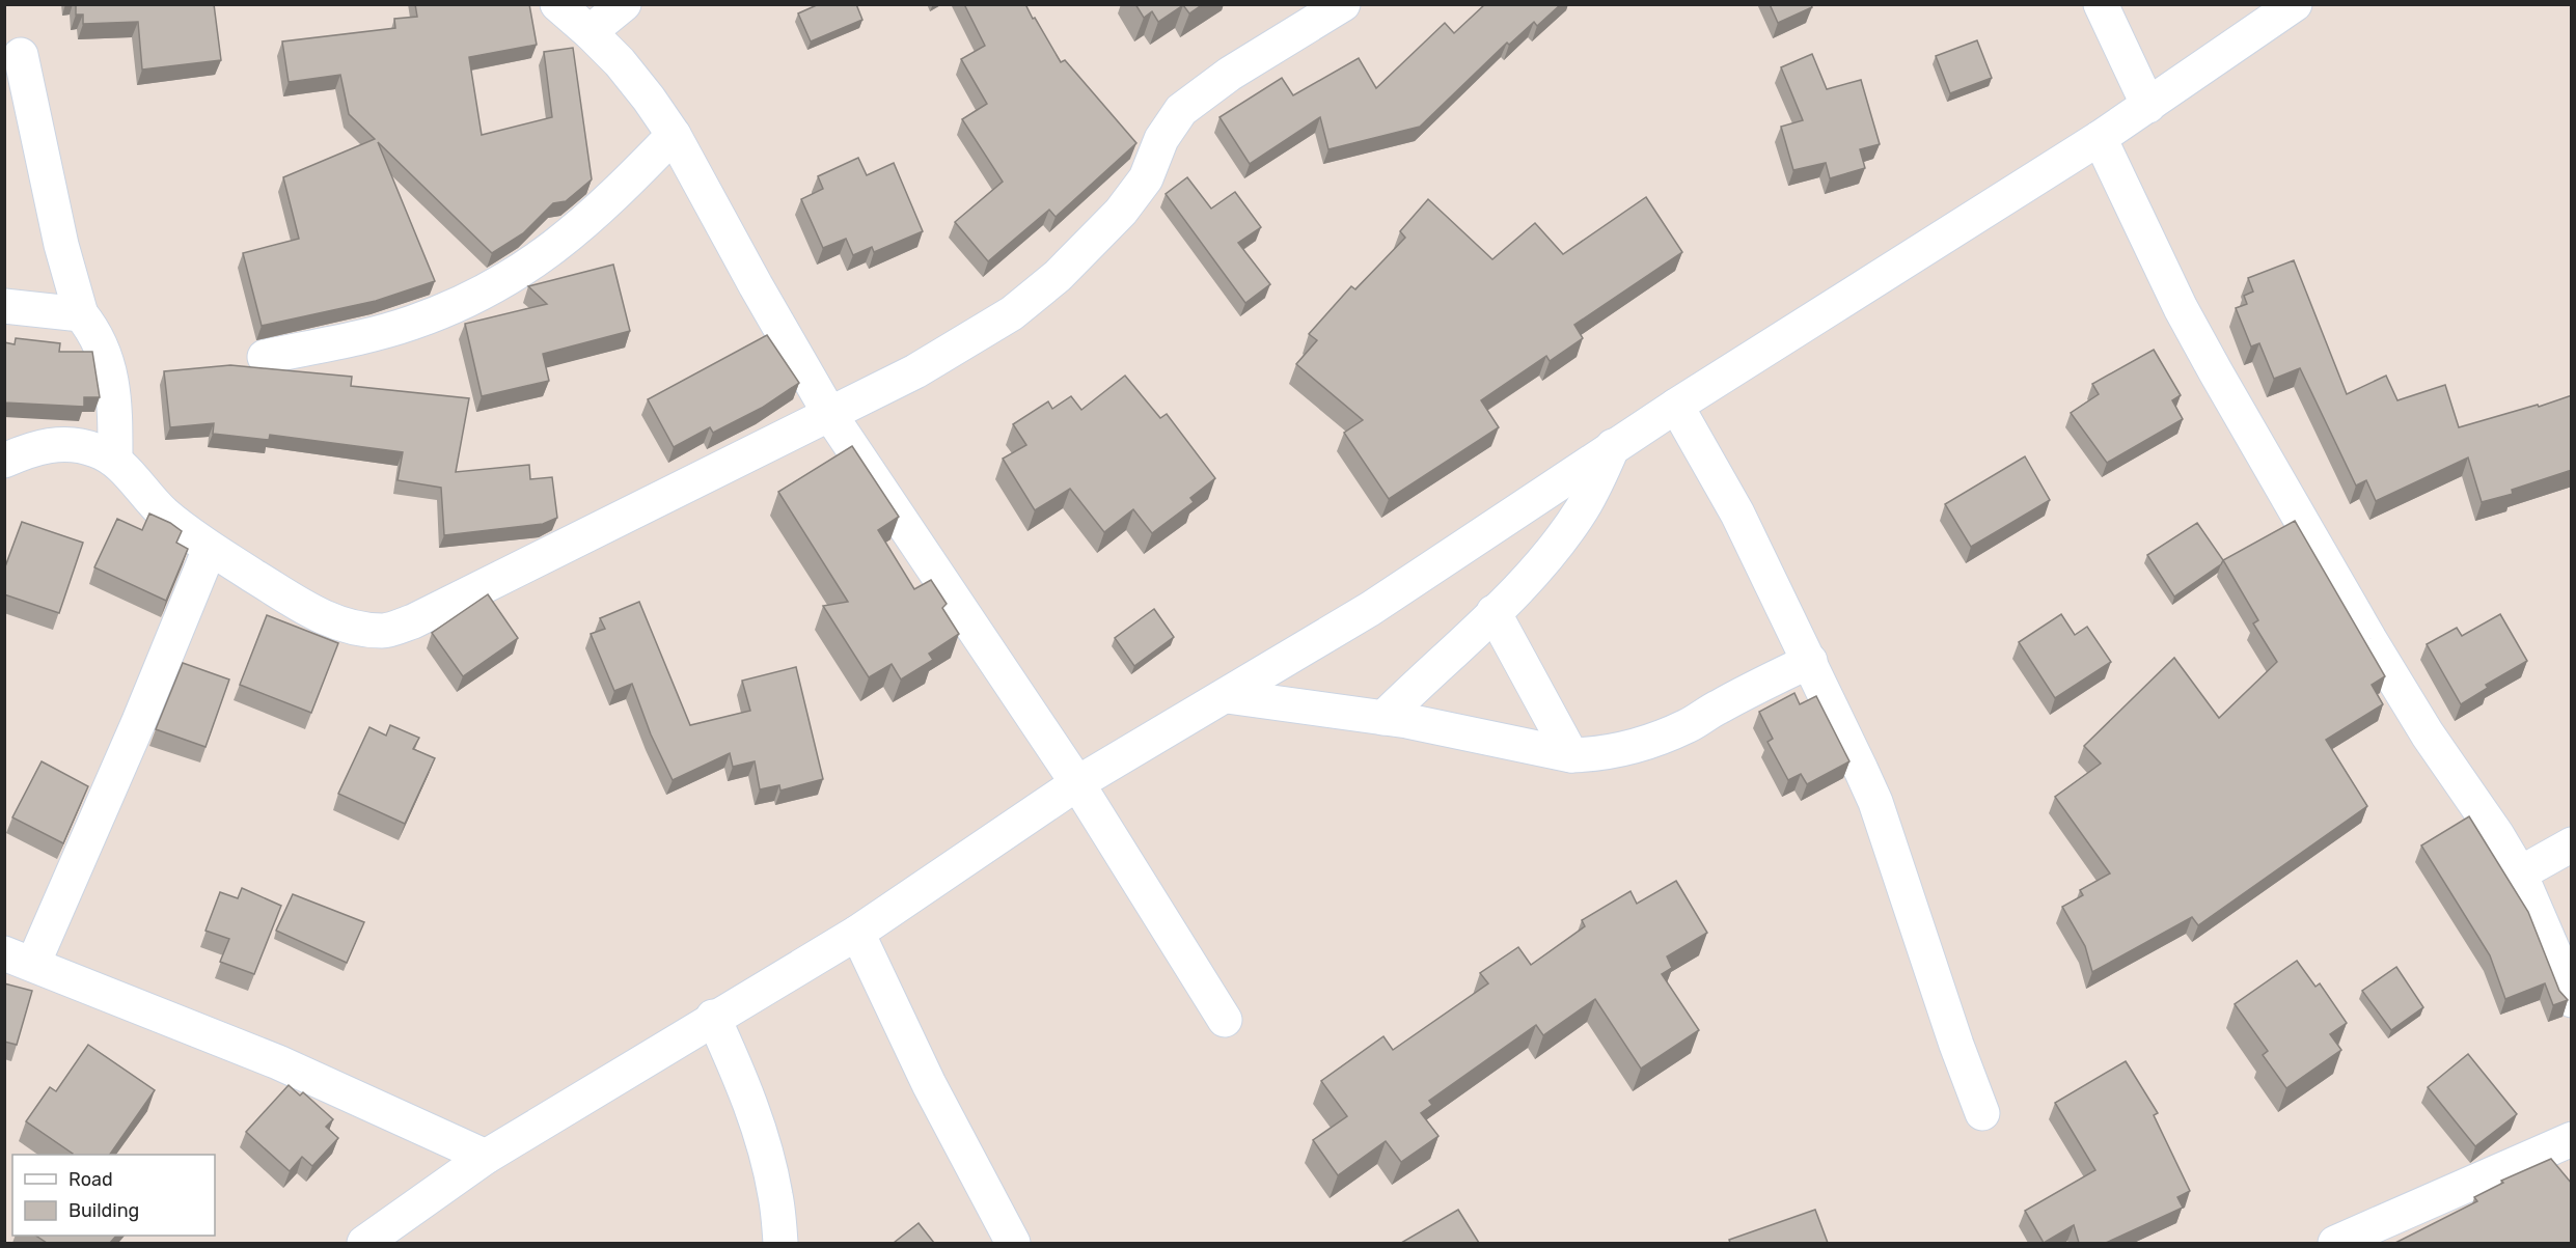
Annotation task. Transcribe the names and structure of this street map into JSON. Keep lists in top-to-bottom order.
{
  "legend": ["Road", "Building"]
}
